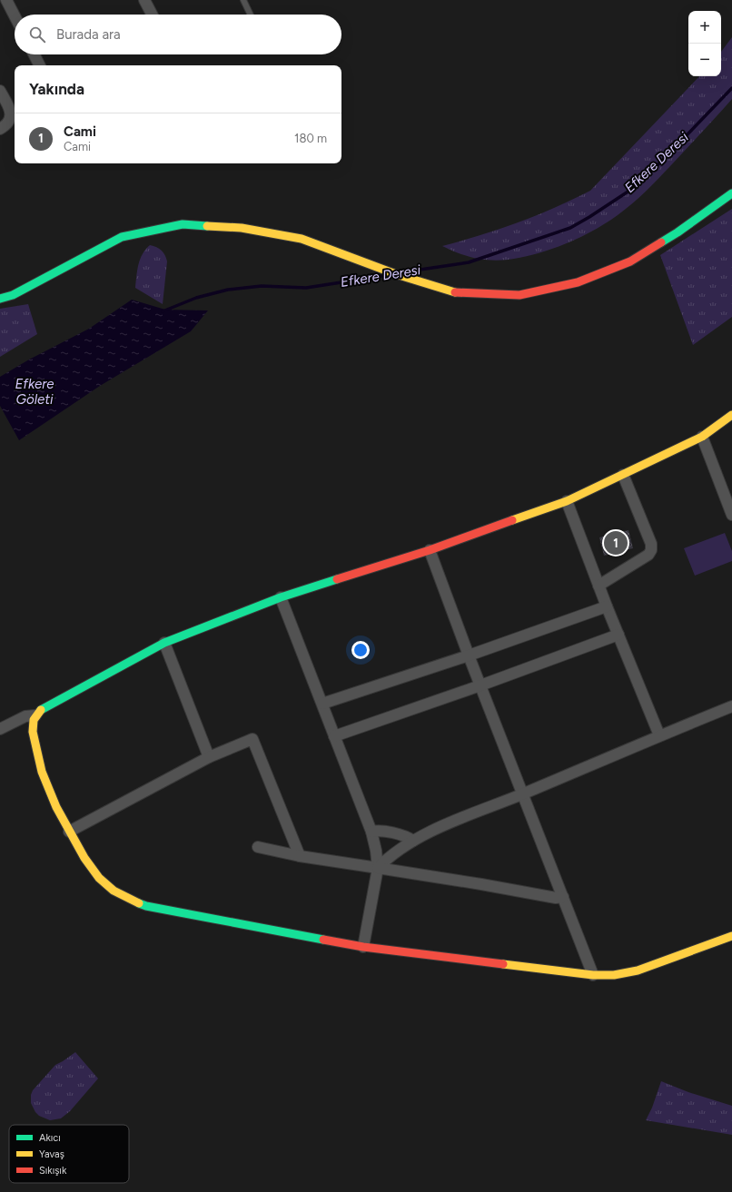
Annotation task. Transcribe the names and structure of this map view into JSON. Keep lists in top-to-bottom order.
{
  "water": ["Efkere Deresi", "Efkere Göleti"],
  "legend": ["Akıcı", "Yavaş", "Sıkışık"],
  "page": {
    "map_buttons": ["+", "−"],
    "search": "Burada ara",
    "heading": "Yakında",
    "list": [
      {
        "mark": "1",
        "name": "Cami",
        "note": "Cami",
        "value": "180 m"
      }
    ],
    "pins": "1"
  }
}
